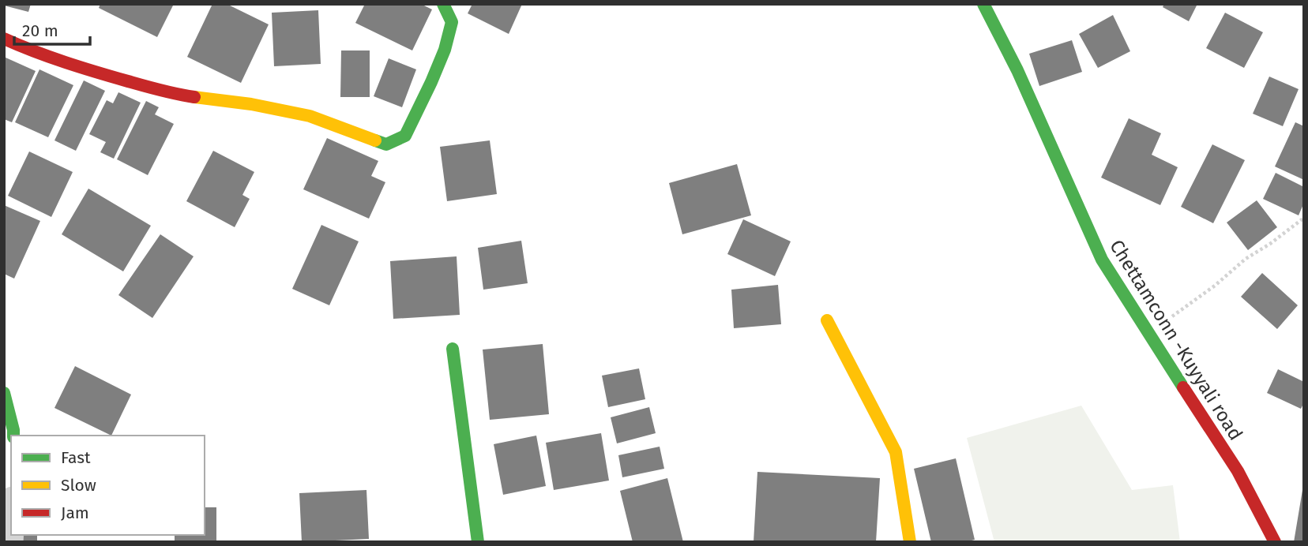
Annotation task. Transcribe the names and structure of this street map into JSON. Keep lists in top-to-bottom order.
{
  "streets": {
    "street": ["Chettamconn -Kuyyali road"]
  },
  "legend": ["Fast", "Slow", "Jam"],
  "scale_bar": "20 m"
}
